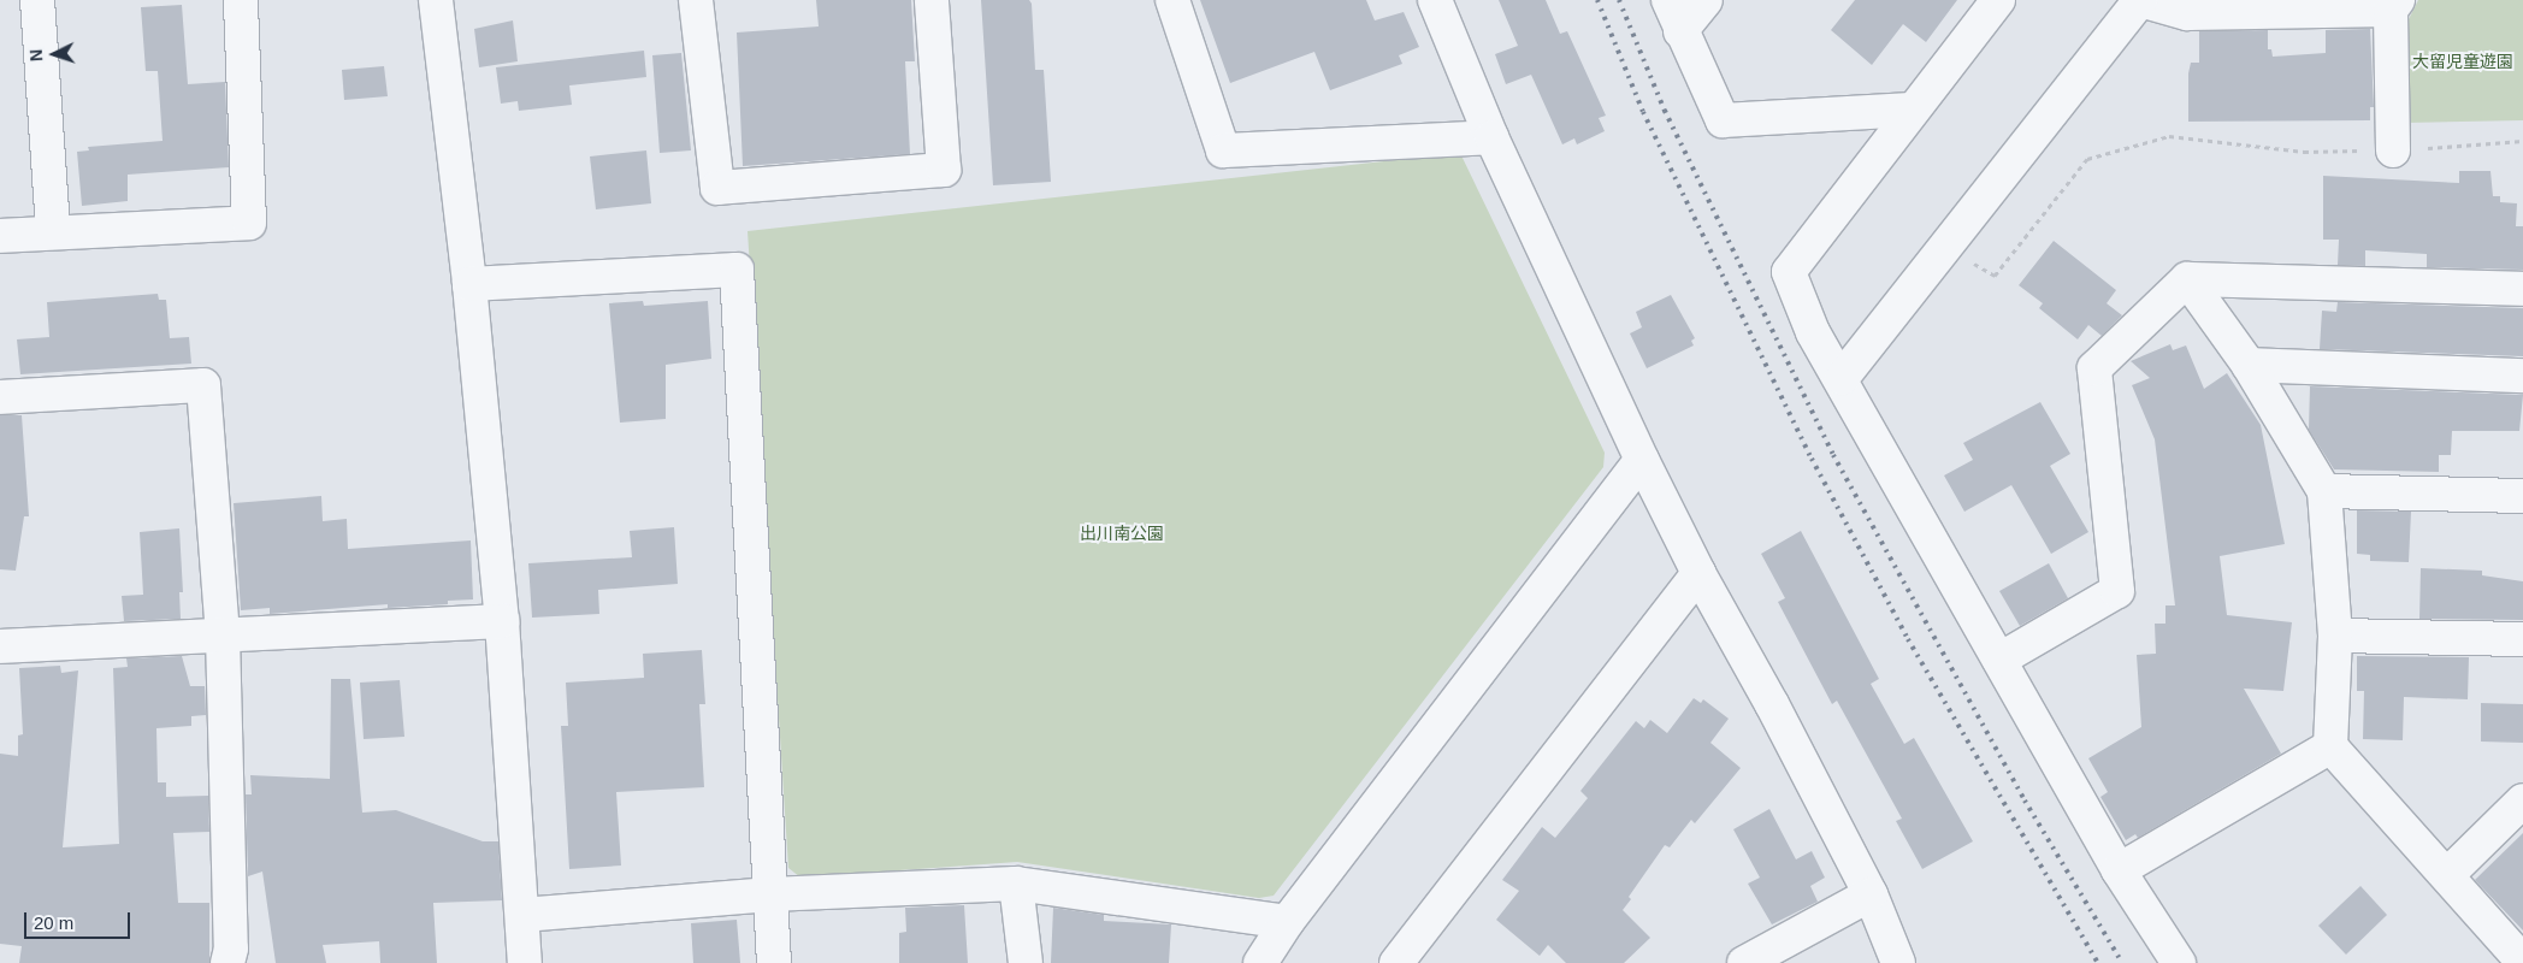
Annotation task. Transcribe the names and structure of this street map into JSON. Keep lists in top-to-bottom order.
{
  "parks": ["大留児童遊園", "出川南公園"],
  "scale_bar": "20 m",
  "north": "left"
}
